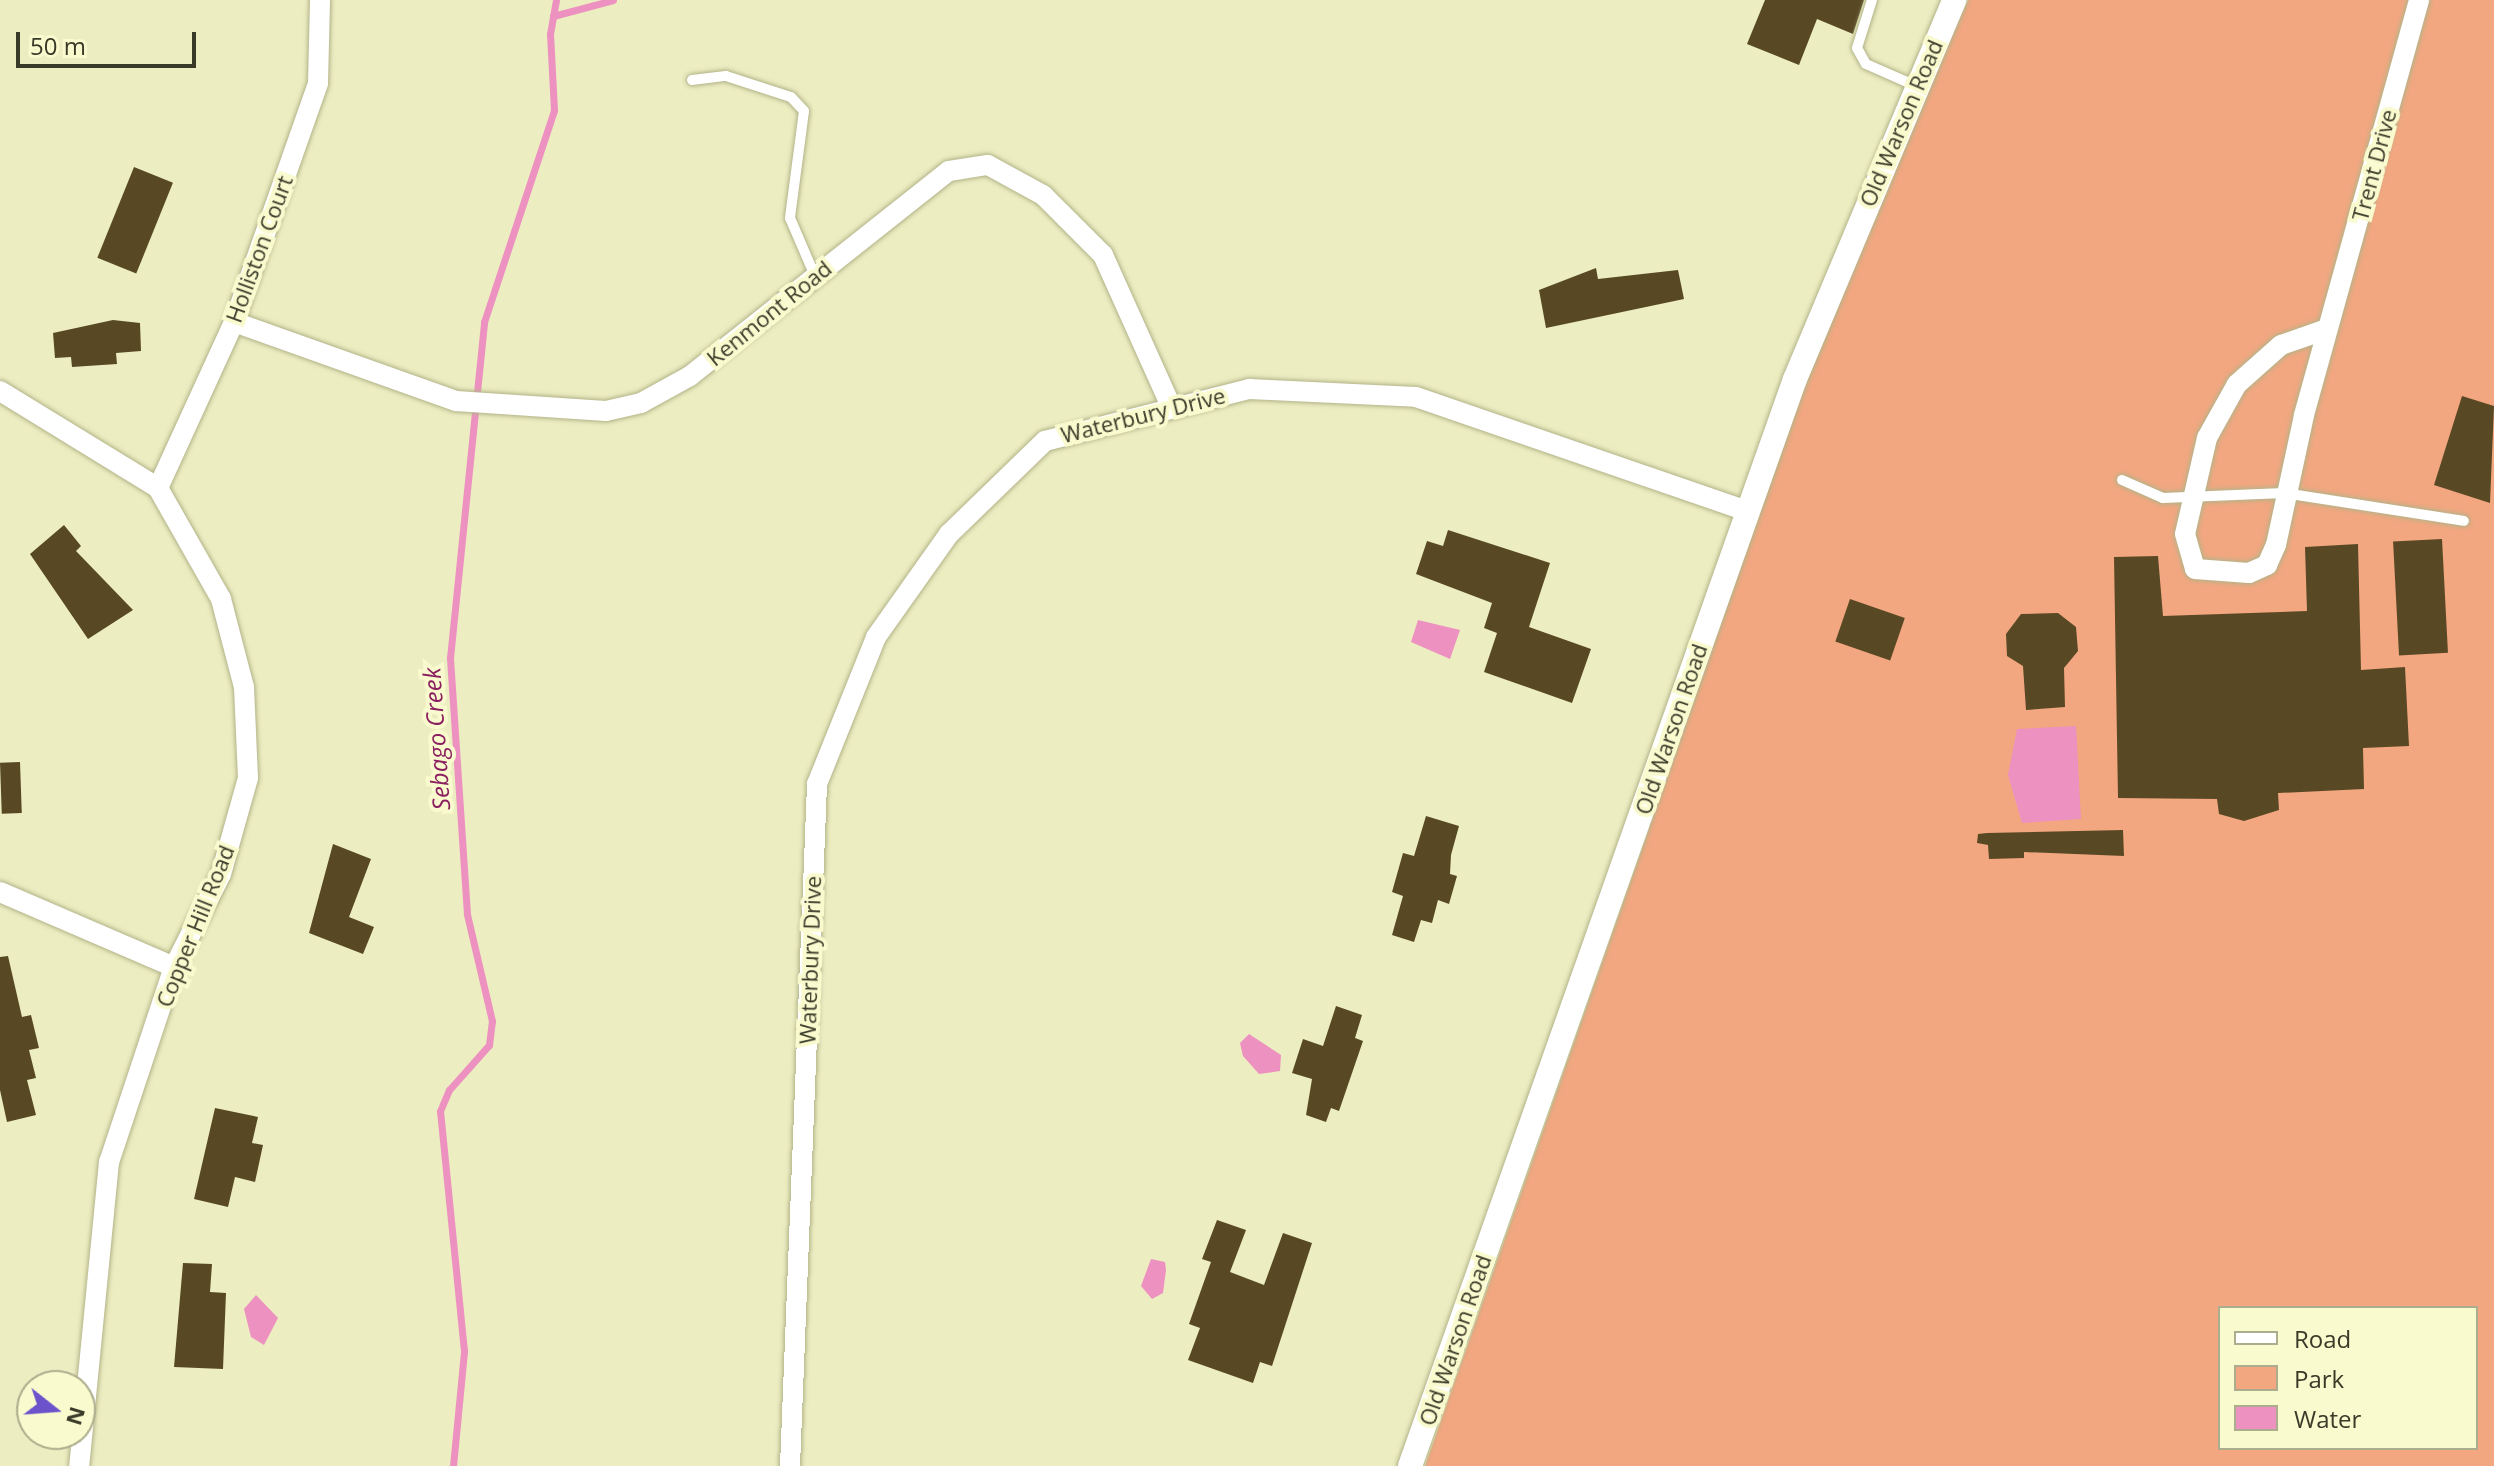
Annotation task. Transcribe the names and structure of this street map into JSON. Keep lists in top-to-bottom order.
{
  "streets": {
    "street": [
      "Old Warson Road",
      "Trent Drive",
      "Holliston Court",
      "Kenmont Road",
      "Waterbury Drive",
      "Copper Hill Road"
    ]
  },
  "crossings": [
    ["Old Warson Road", "Waterbury Drive"],
    ["Holliston Court", "Kenmont Road"],
    ["Holliston Court", "Copper Hill Road"],
    ["Kenmont Road", "Waterbury Drive"]
  ],
  "water": ["Sebago Creek"],
  "legend": ["Road", "Park", "Water"],
  "scale_bar": "50 m",
  "north": "right"
}
